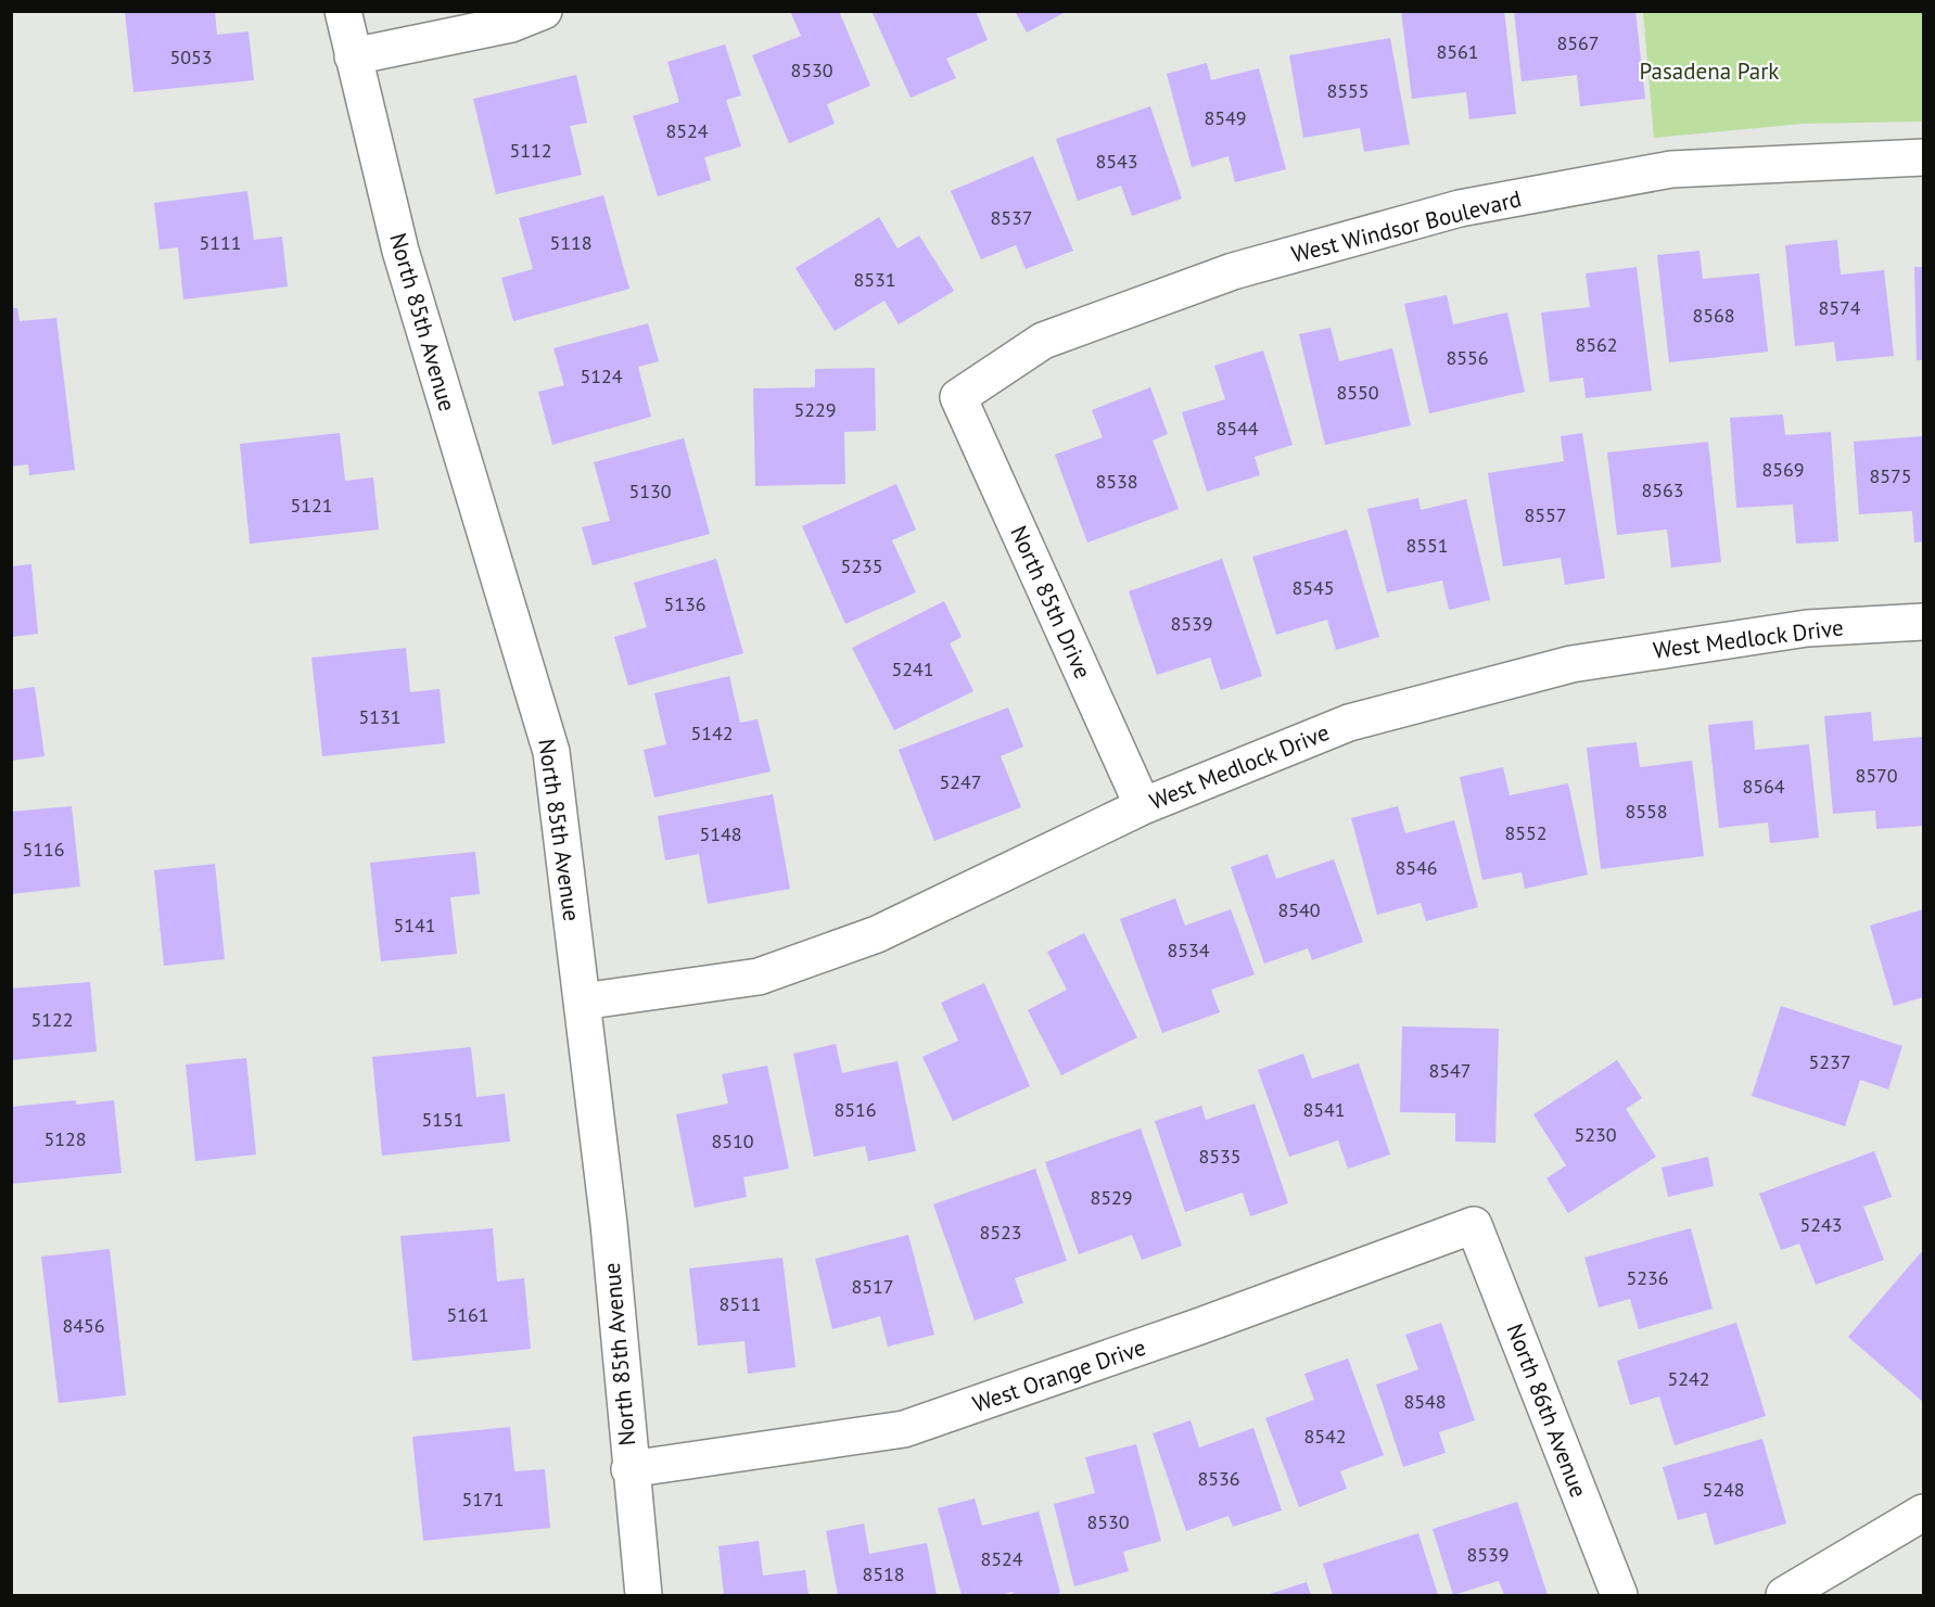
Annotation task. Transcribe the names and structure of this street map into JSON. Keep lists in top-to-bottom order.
{
  "streets": {
    "street": [
      "West Windsor Boulevard",
      "North 85th Avenue",
      "North 85th Drive",
      "West Medlock Drive",
      "West Orange Drive",
      "North 86th Avenue"
    ]
  },
  "crossings": [
    ["West Windsor Boulevard", "North 85th Drive"],
    ["North 85th Avenue", "West Medlock Drive"],
    ["North 85th Avenue", "West Orange Drive"],
    ["North 85th Drive", "West Medlock Drive"],
    ["West Orange Drive", "North 86th Avenue"]
  ],
  "parks": ["Pasadena Park"],
  "house_numbers": [
    "8567",
    "8561",
    "5053",
    "8530",
    "8555",
    "8549",
    "8524",
    "5112",
    "8543",
    "8537",
    "5111",
    "5118",
    "8531",
    "8574",
    "8568",
    "8562",
    "8556",
    "5124",
    "8550",
    "5229",
    "8544",
    "8569",
    "8575",
    "8538",
    "8563",
    "5130",
    "5121",
    "8557",
    "8551",
    "5235",
    "8545",
    "5136",
    "8539",
    "5241",
    "5131",
    "5142",
    "8570",
    "5247",
    "8564",
    "8558",
    "8552",
    "5148",
    "5116",
    "8546",
    "8540",
    "5141",
    "8534",
    "5122",
    "5237",
    "8547",
    "8516",
    "8541",
    "5151",
    "5230",
    "5128",
    "8510",
    "8535",
    "8529",
    "5243",
    "8523",
    "5236",
    "8517",
    "8511",
    "5161",
    "8456",
    "5242",
    "8548",
    "8542",
    "8536",
    "5248",
    "5171",
    "8530",
    "8539",
    "8524",
    "8518"
  ]
}
